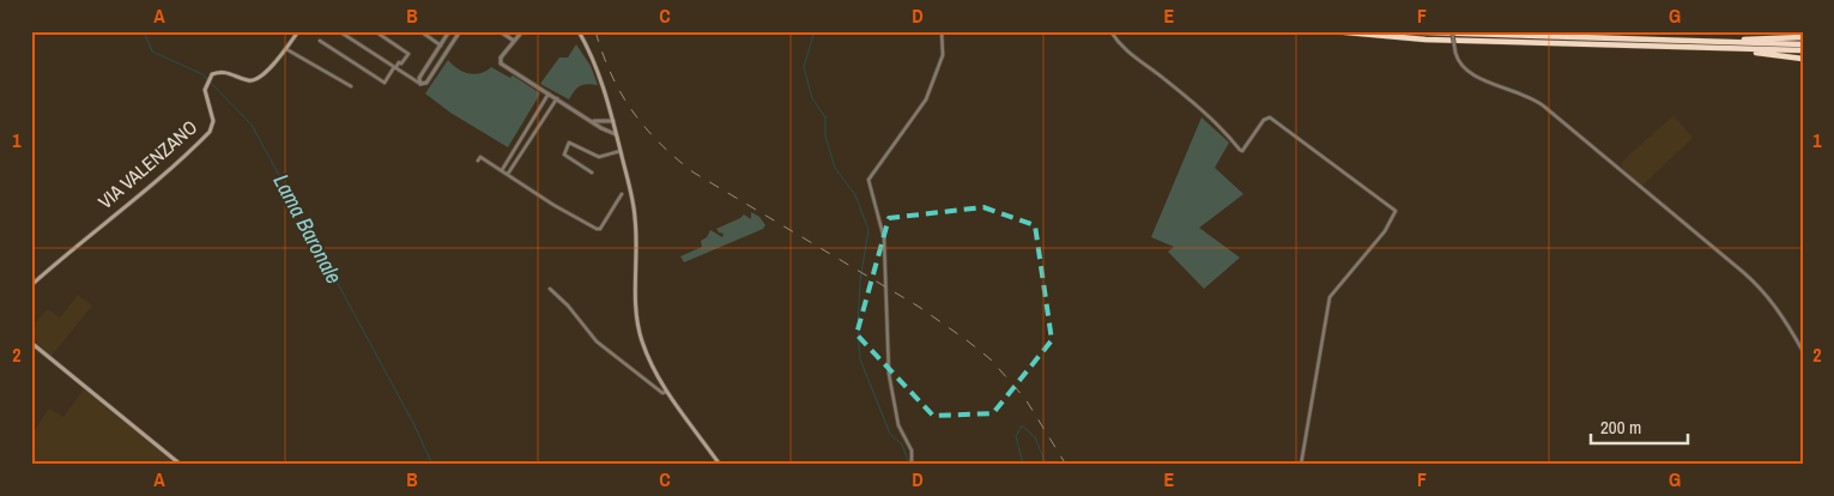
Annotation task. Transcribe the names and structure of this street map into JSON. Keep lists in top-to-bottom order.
{
  "streets": {
    "main road": ["VIA VALENZANO"]
  },
  "water": ["Lama Baronale"],
  "scale_bar": "200 m",
  "grid": {
    "columns": [
      "A",
      "B",
      "C",
      "D",
      "E",
      "F",
      "G"
    ],
    "rows": ["1", "2"]
  }
}
